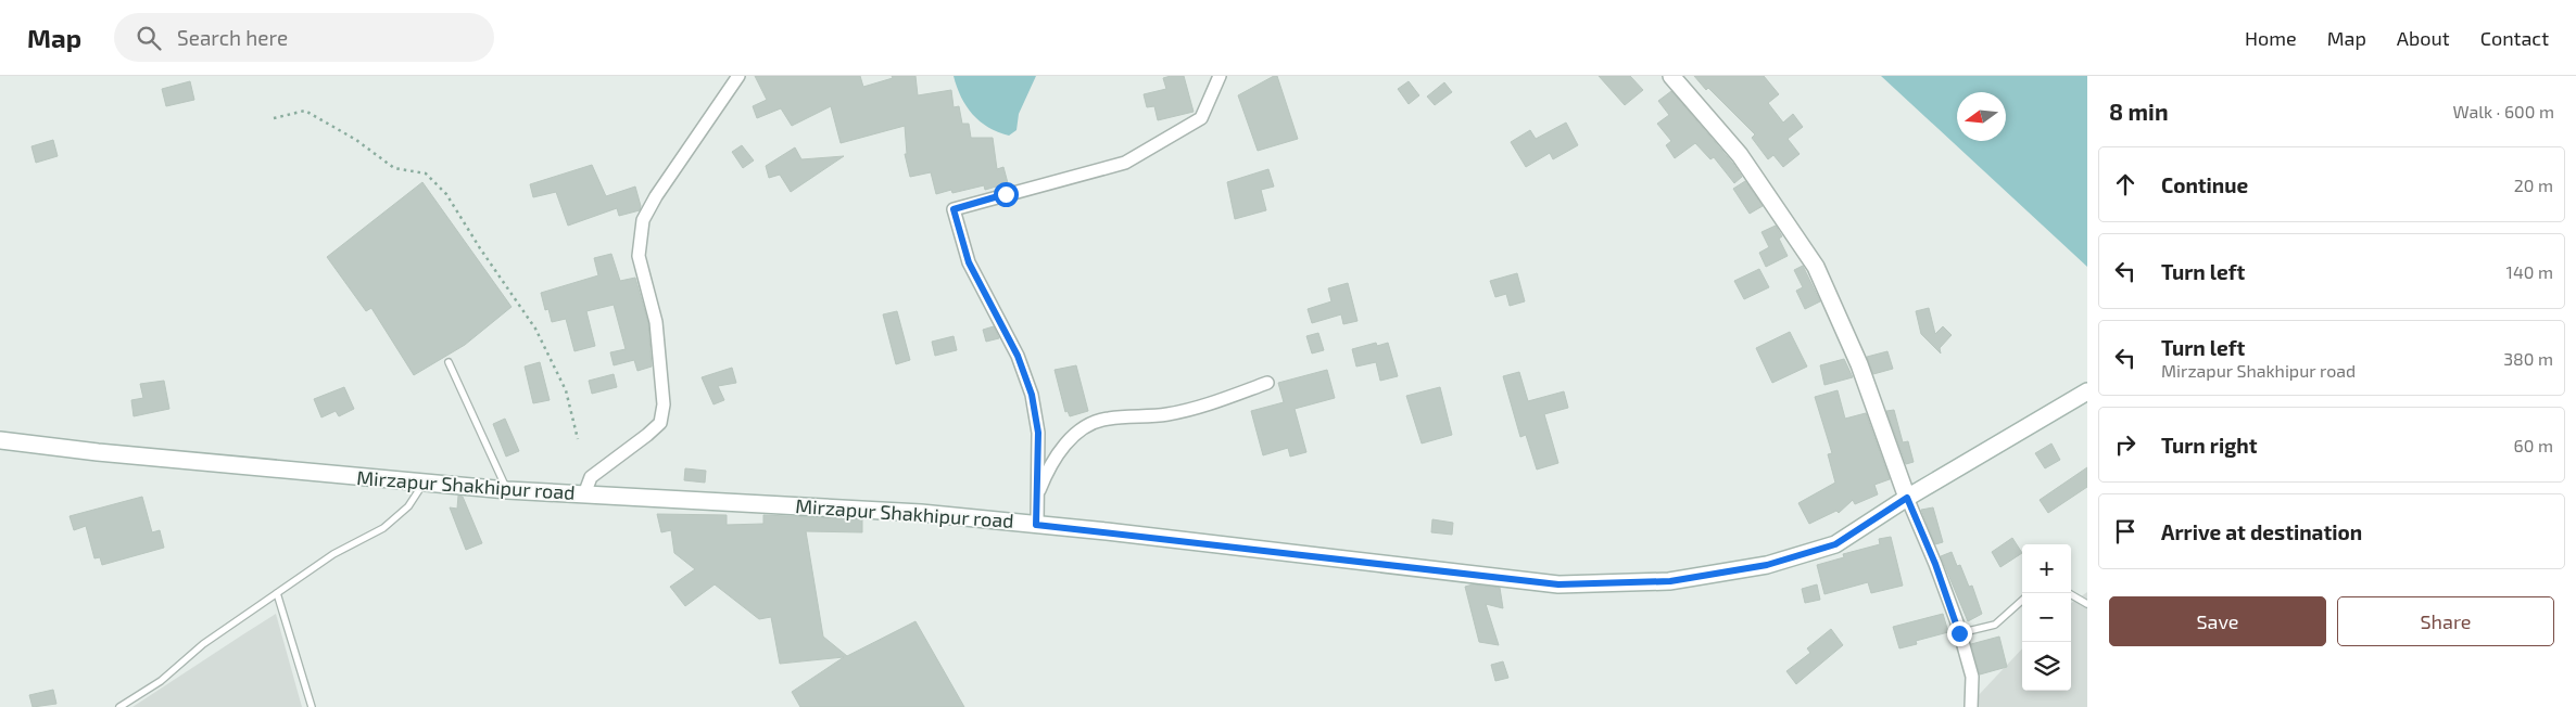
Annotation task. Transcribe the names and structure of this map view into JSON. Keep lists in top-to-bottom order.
{
  "streets": {
    "main road": ["Mirzapur Shakhipur road"]
  },
  "north": "left",
  "page": {
    "header": "Map",
    "search": "Search here",
    "nav": [
      "Home",
      "Map",
      "About",
      "Contact"
    ],
    "heading": ["8 min", "Walk · 600 m"],
    "list": [
      ["Continue", "20 m"],
      ["Turn left", "140 m"],
      ["Turn left", "Mirzapur Shakhipur road", "380 m"],
      ["Turn right", "60 m"],
      "Arrive at destination"
    ],
    "map_buttons": ["+", "−"],
    "buttons": ["Save", "Share"]
  }
}
